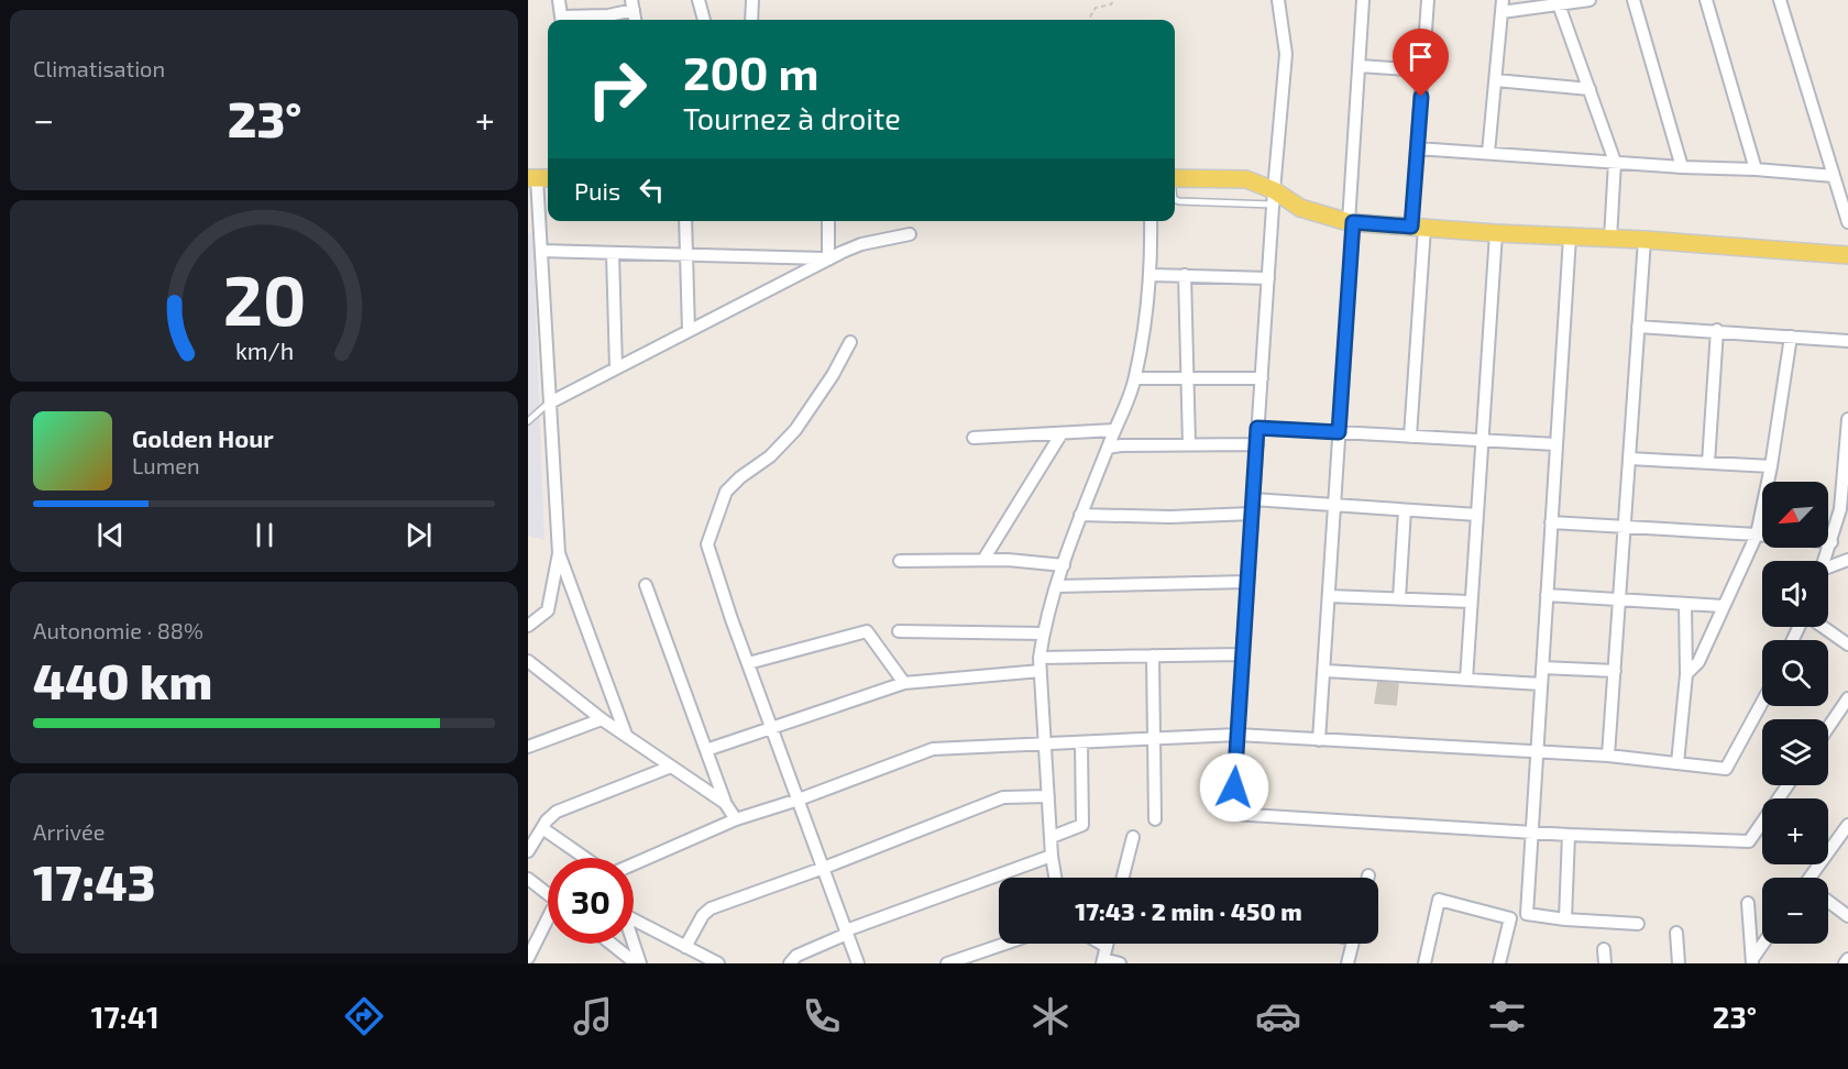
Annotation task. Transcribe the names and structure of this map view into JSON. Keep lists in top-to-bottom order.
{
  "north": "bottom left",
  "page": {
    "tile": [
      "Climatisation",
      ["Autonomie · 88%", "440 km"],
      ["Arrivée", "17:43"]
    ],
    "turn": ["200 m", "Tournez à droite"],
    "heat": ["−", "23°", "+"],
    "then": "Puis",
    "song": ["Golden Hour", "Lumen"],
    "map_buttons": ["+", "−"],
    "limit": "30",
    "trip": "17:43 · 2 min · 450 m",
    "tabs": ["17:41", "23°"],
    "gauge": ["20", "km/h"]
  }
}
